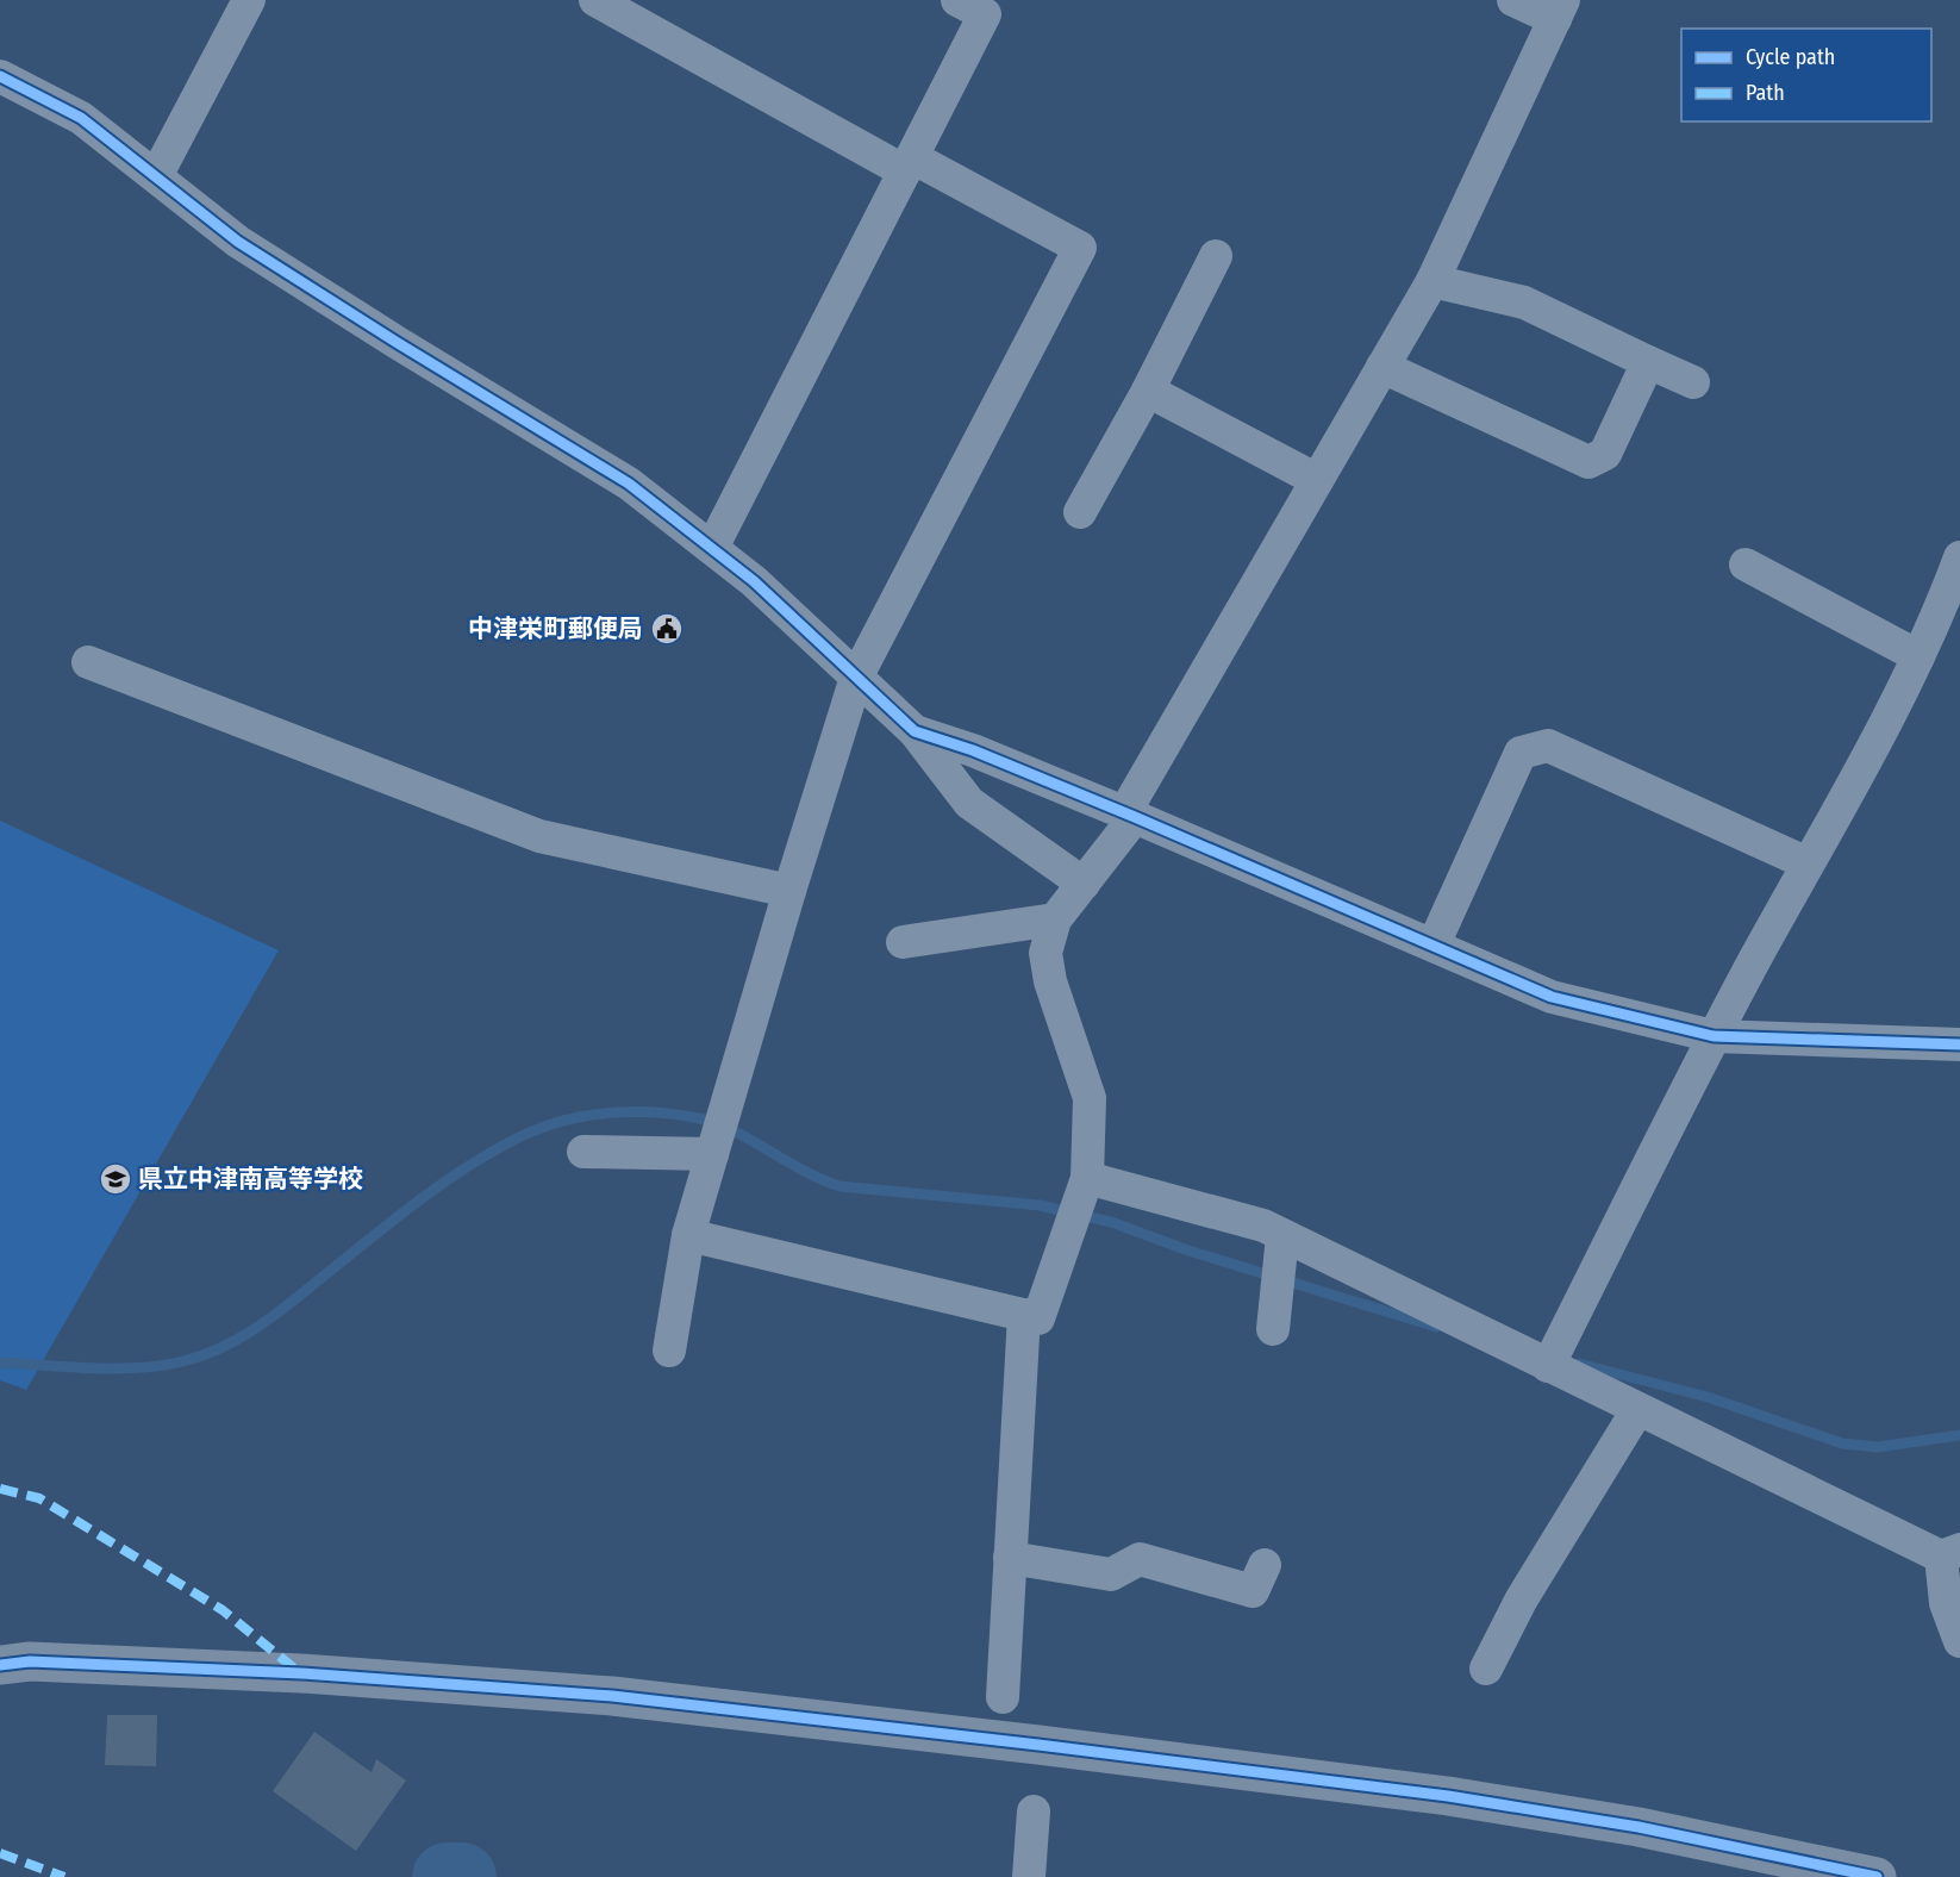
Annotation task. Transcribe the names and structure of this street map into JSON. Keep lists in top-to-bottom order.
{
  "places": {
    "public building": ["中津栄町郵便局"],
    "school or university": ["県立中津南高等学校"]
  },
  "legend": ["Cycle path", "Path"]
}
